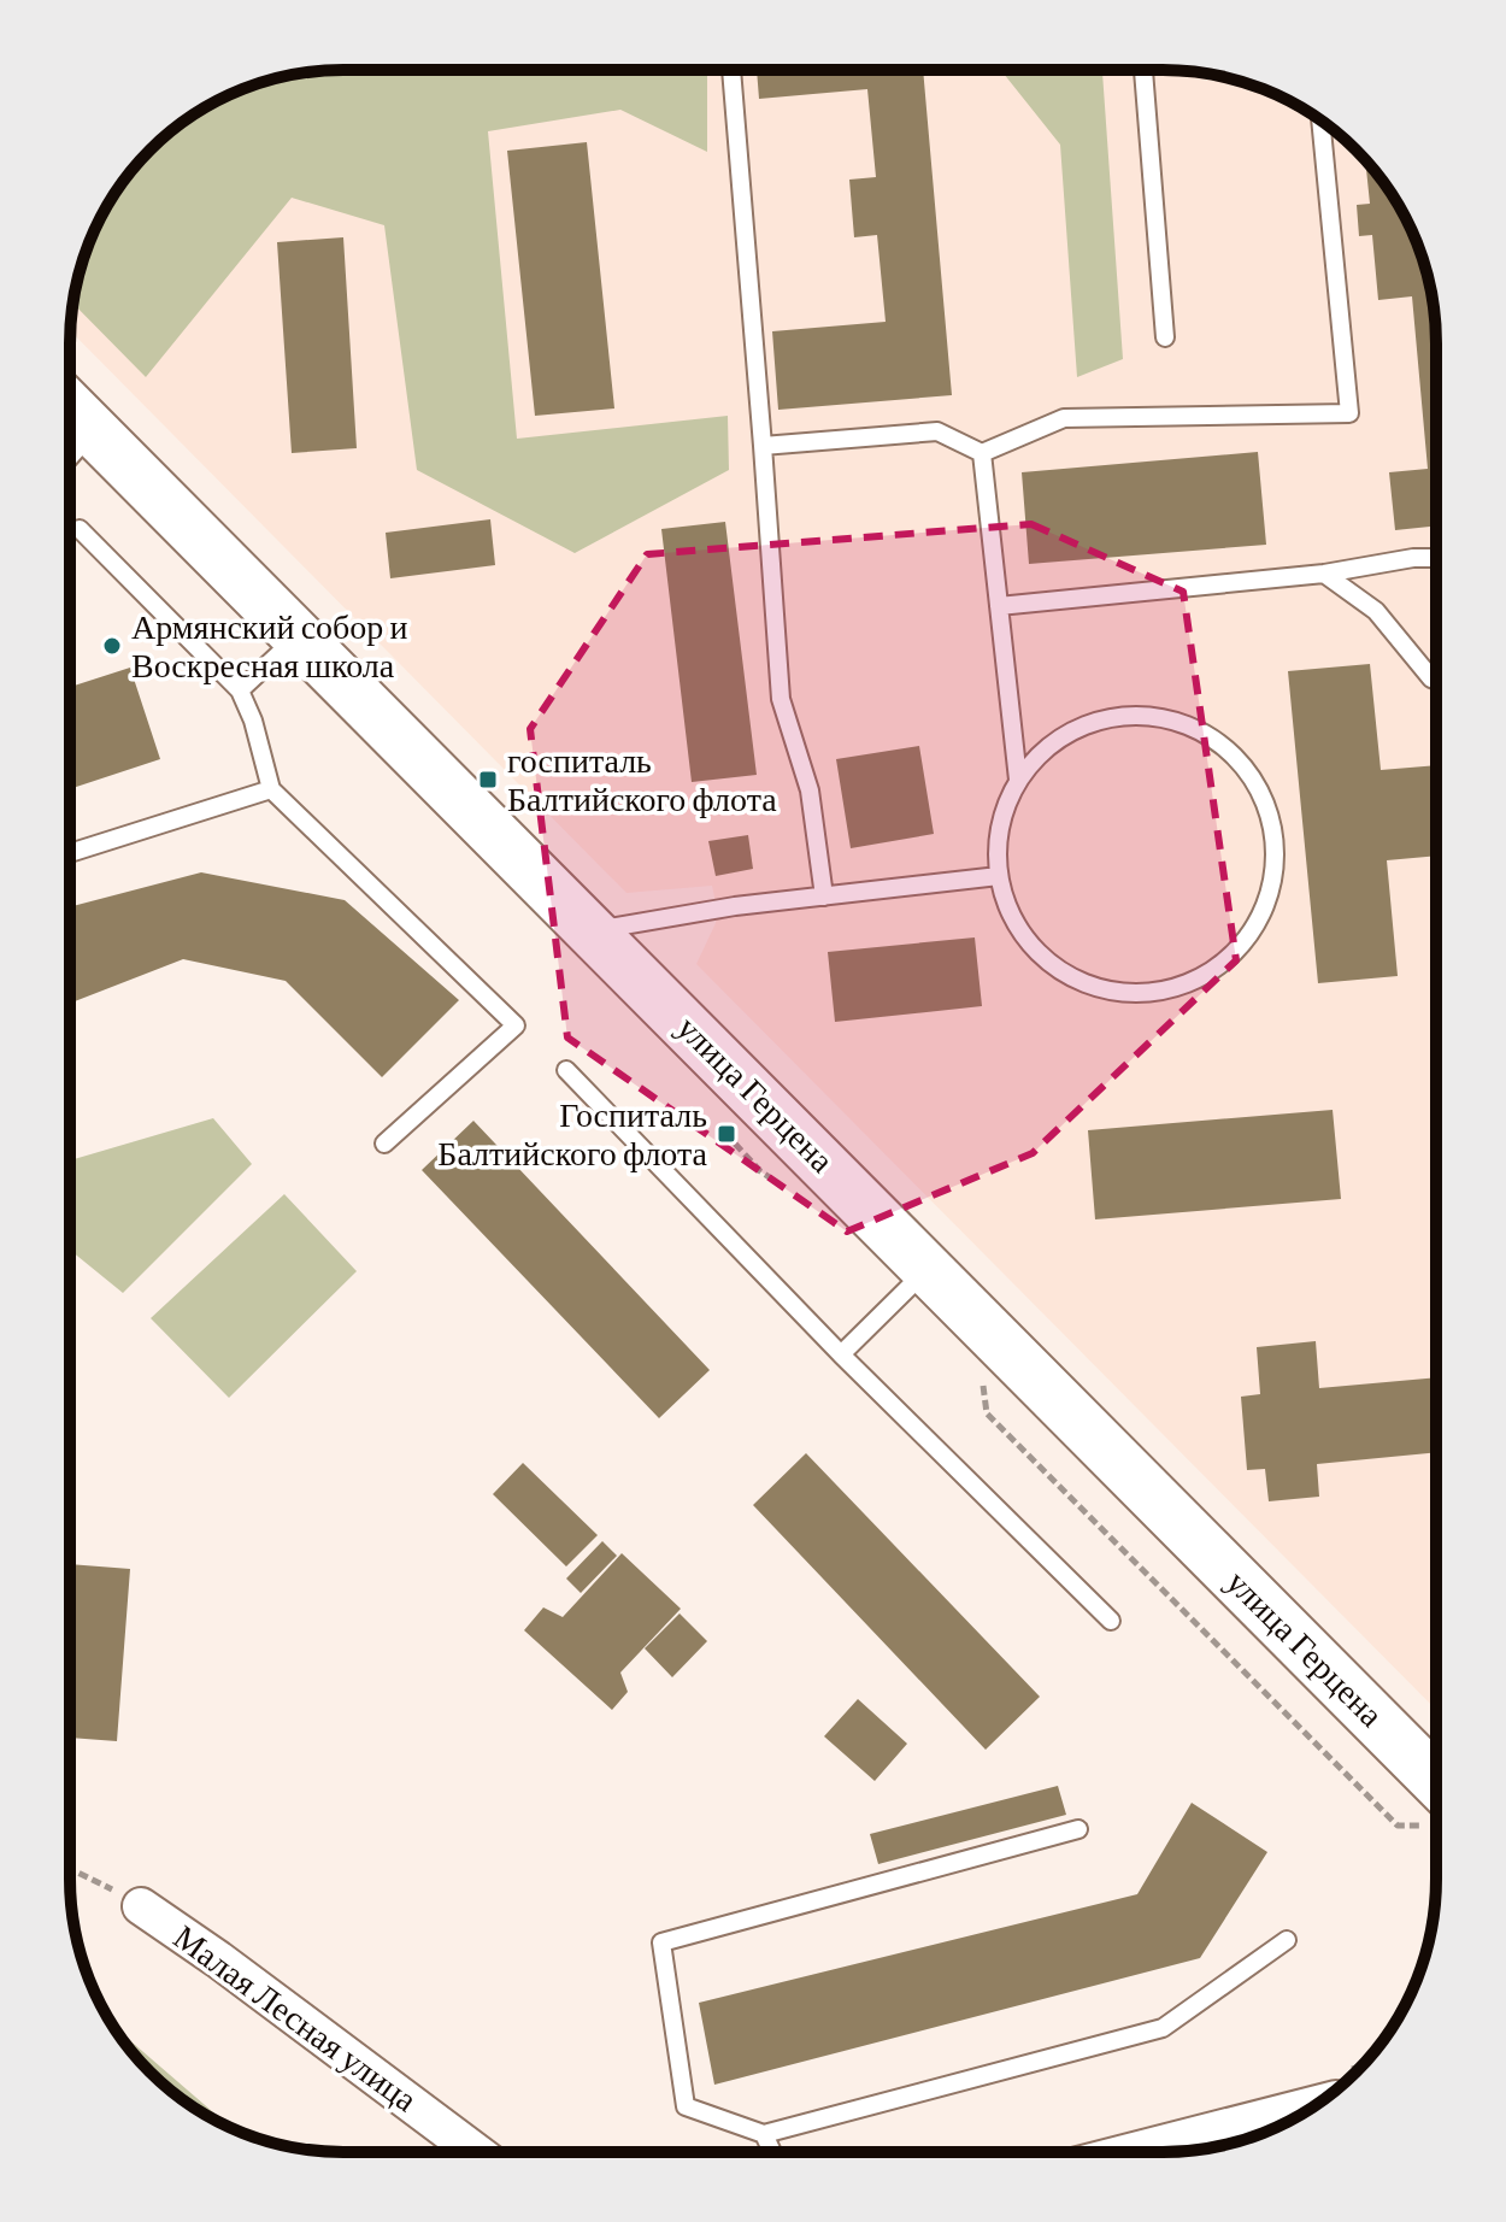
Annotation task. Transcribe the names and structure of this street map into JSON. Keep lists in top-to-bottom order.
{
  "streets": {
    "main road": ["улица Герцена"],
    "street": ["Малая Лесная улица"]
  },
  "places": {
    "other": ["Армянский собор и Воскресная школа"],
    "transit": ["госпиталь Балтийского флота", "Госпиталь Балтийского флота"]
  }
}
